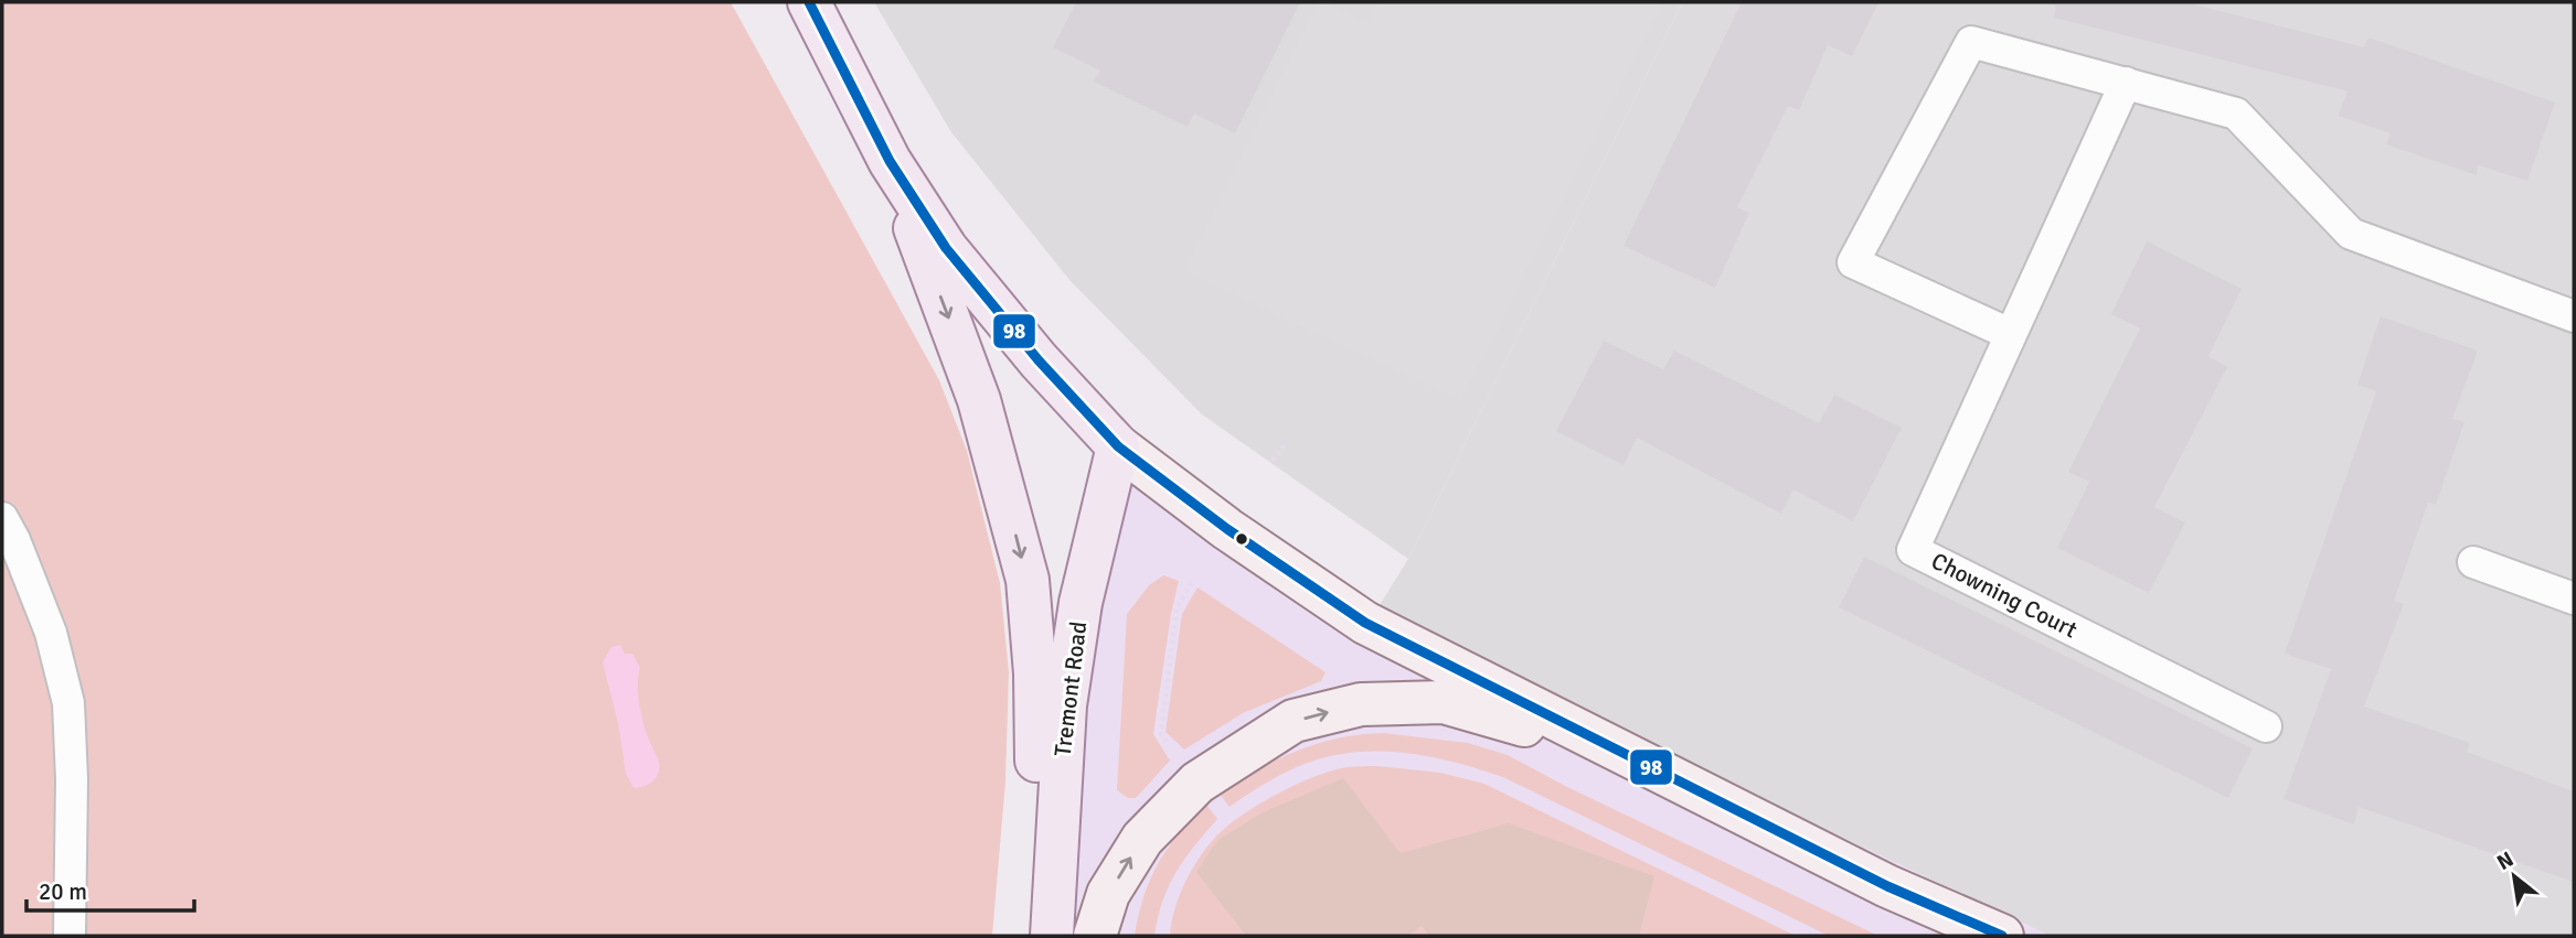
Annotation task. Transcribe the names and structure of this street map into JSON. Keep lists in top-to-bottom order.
{
  "streets": {
    "main road": ["Tremont Road"],
    "lane": ["Chowning Court"]
  },
  "lines": ["transit line 98"],
  "scale_bar": "20 m",
  "north": "top left"
}
